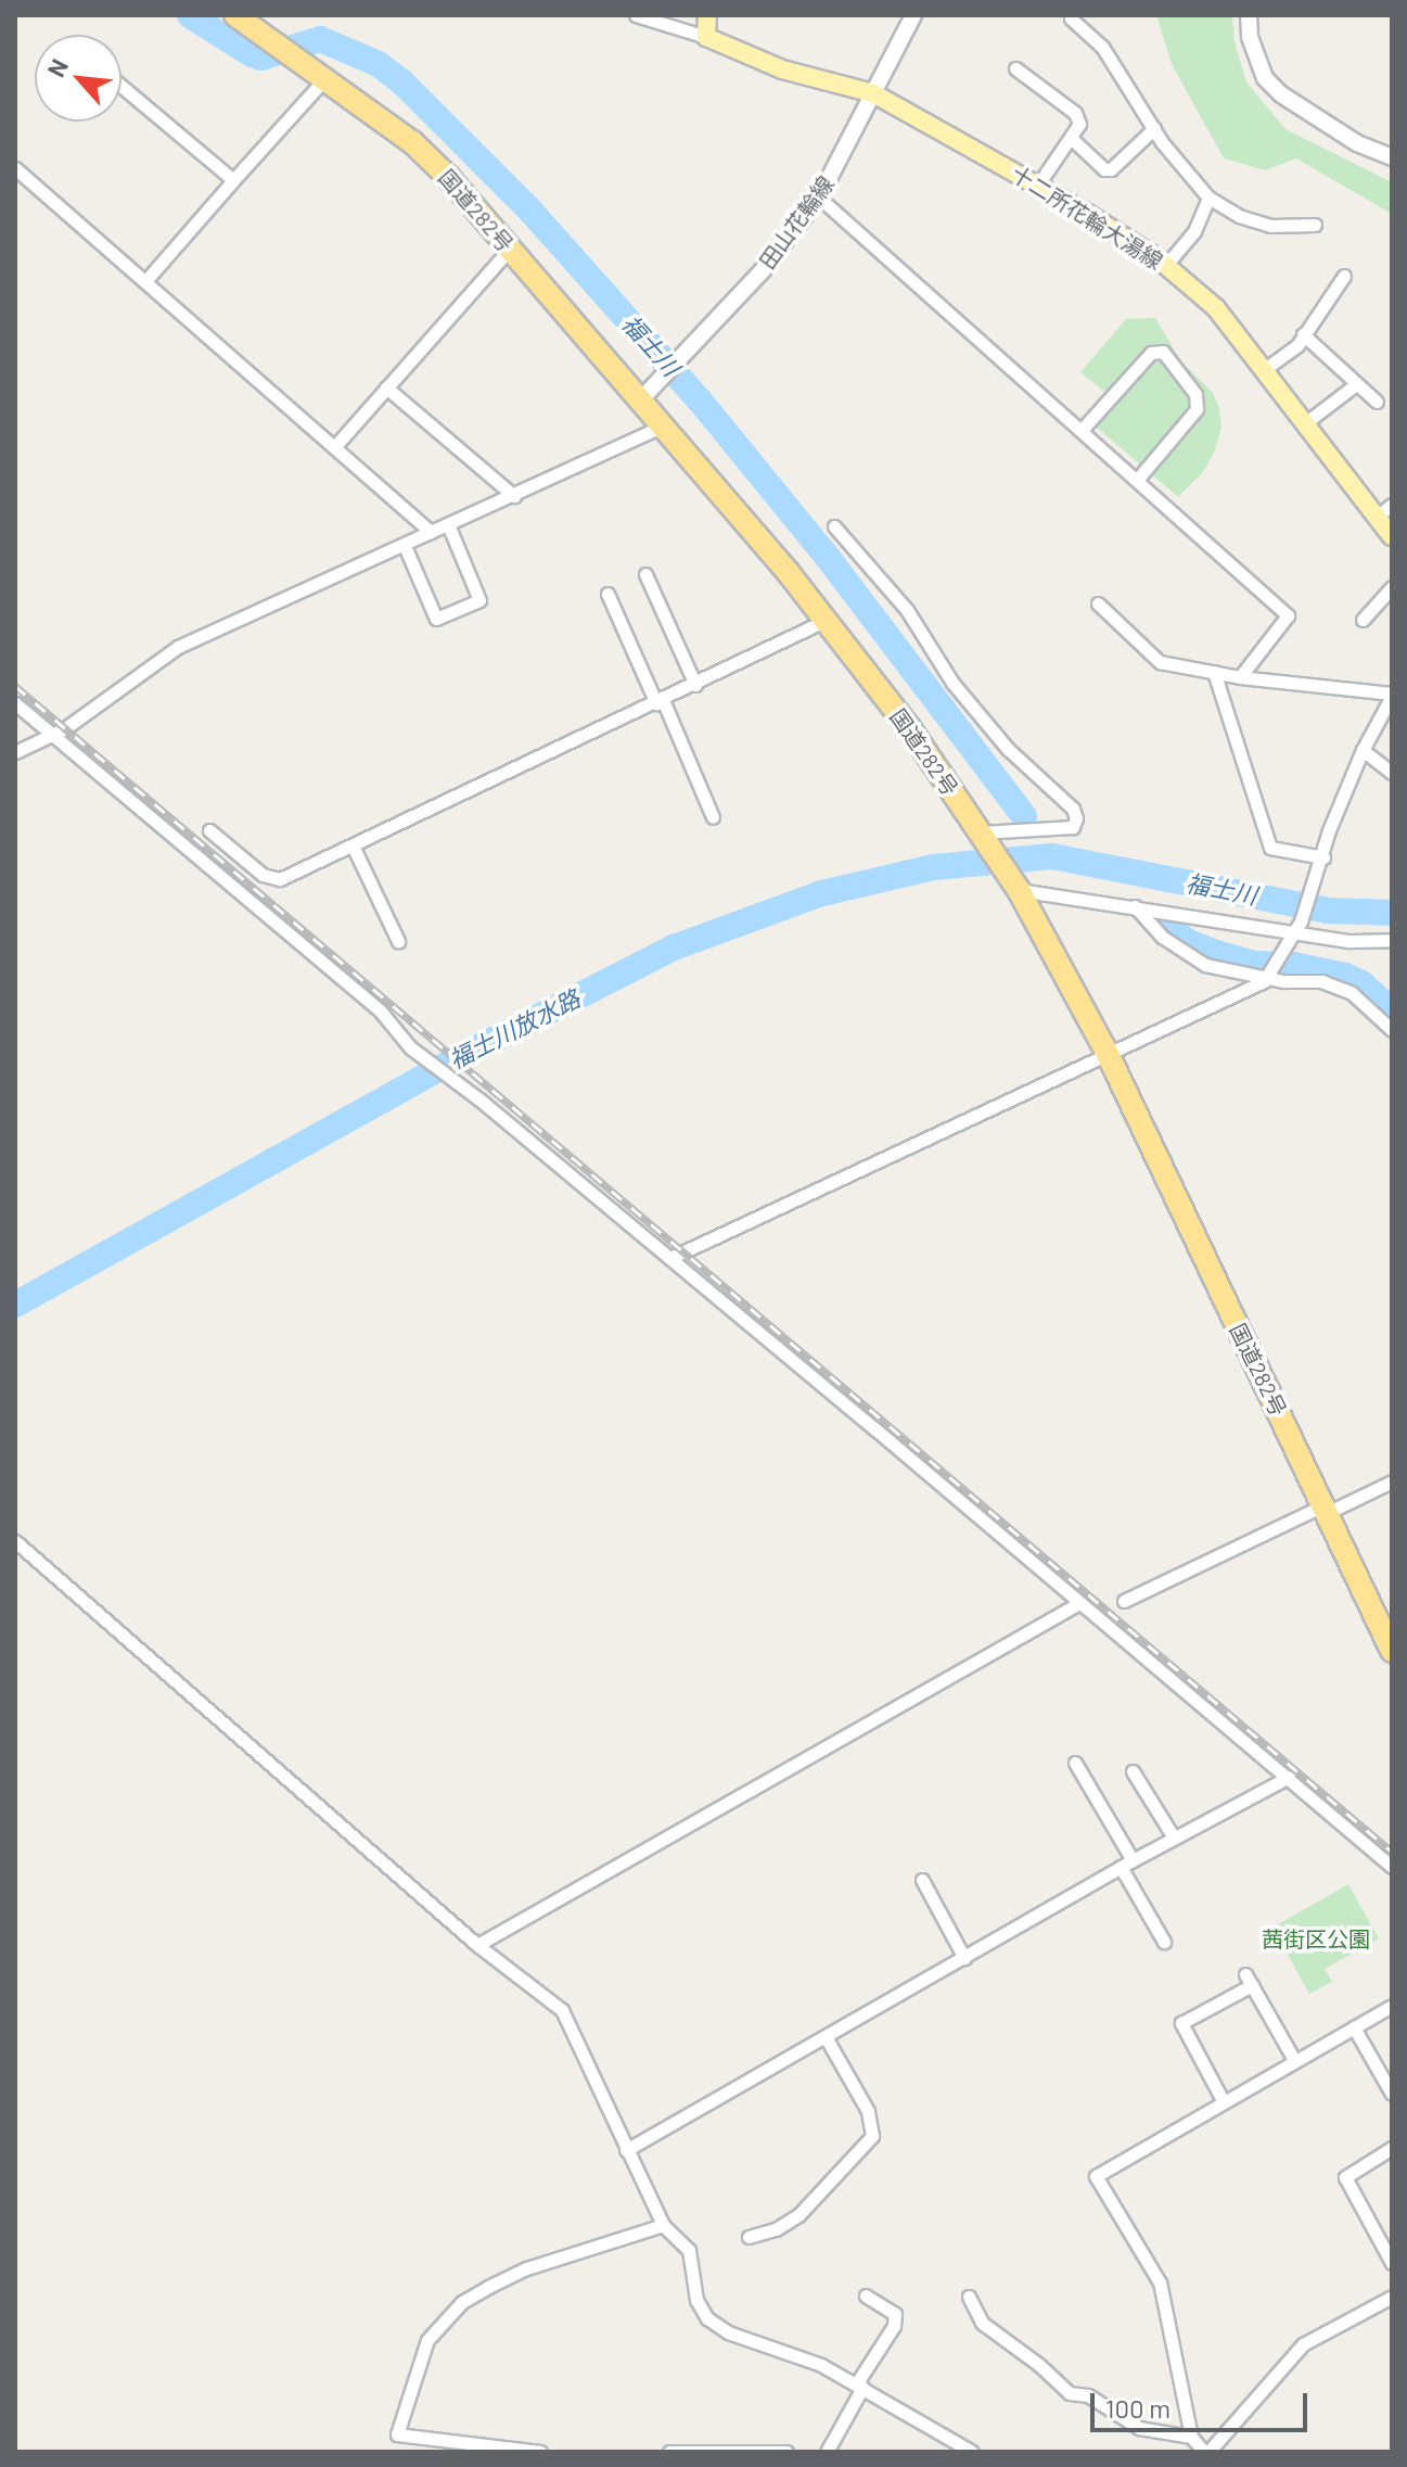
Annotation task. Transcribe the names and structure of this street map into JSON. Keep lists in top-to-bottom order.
{
  "streets": {
    "highway": ["国道282号"],
    "main road": ["十二所花輪大湯線", "田山花輪線"]
  },
  "crossings": [
    ["国道282号", "田山花輪線"],
    ["十二所花輪大湯線", "田山花輪線"]
  ],
  "water": ["福士川", "福士川放水路"],
  "parks": ["茜街区公園"],
  "scale_bar": "100 m",
  "north": "top left"
}
